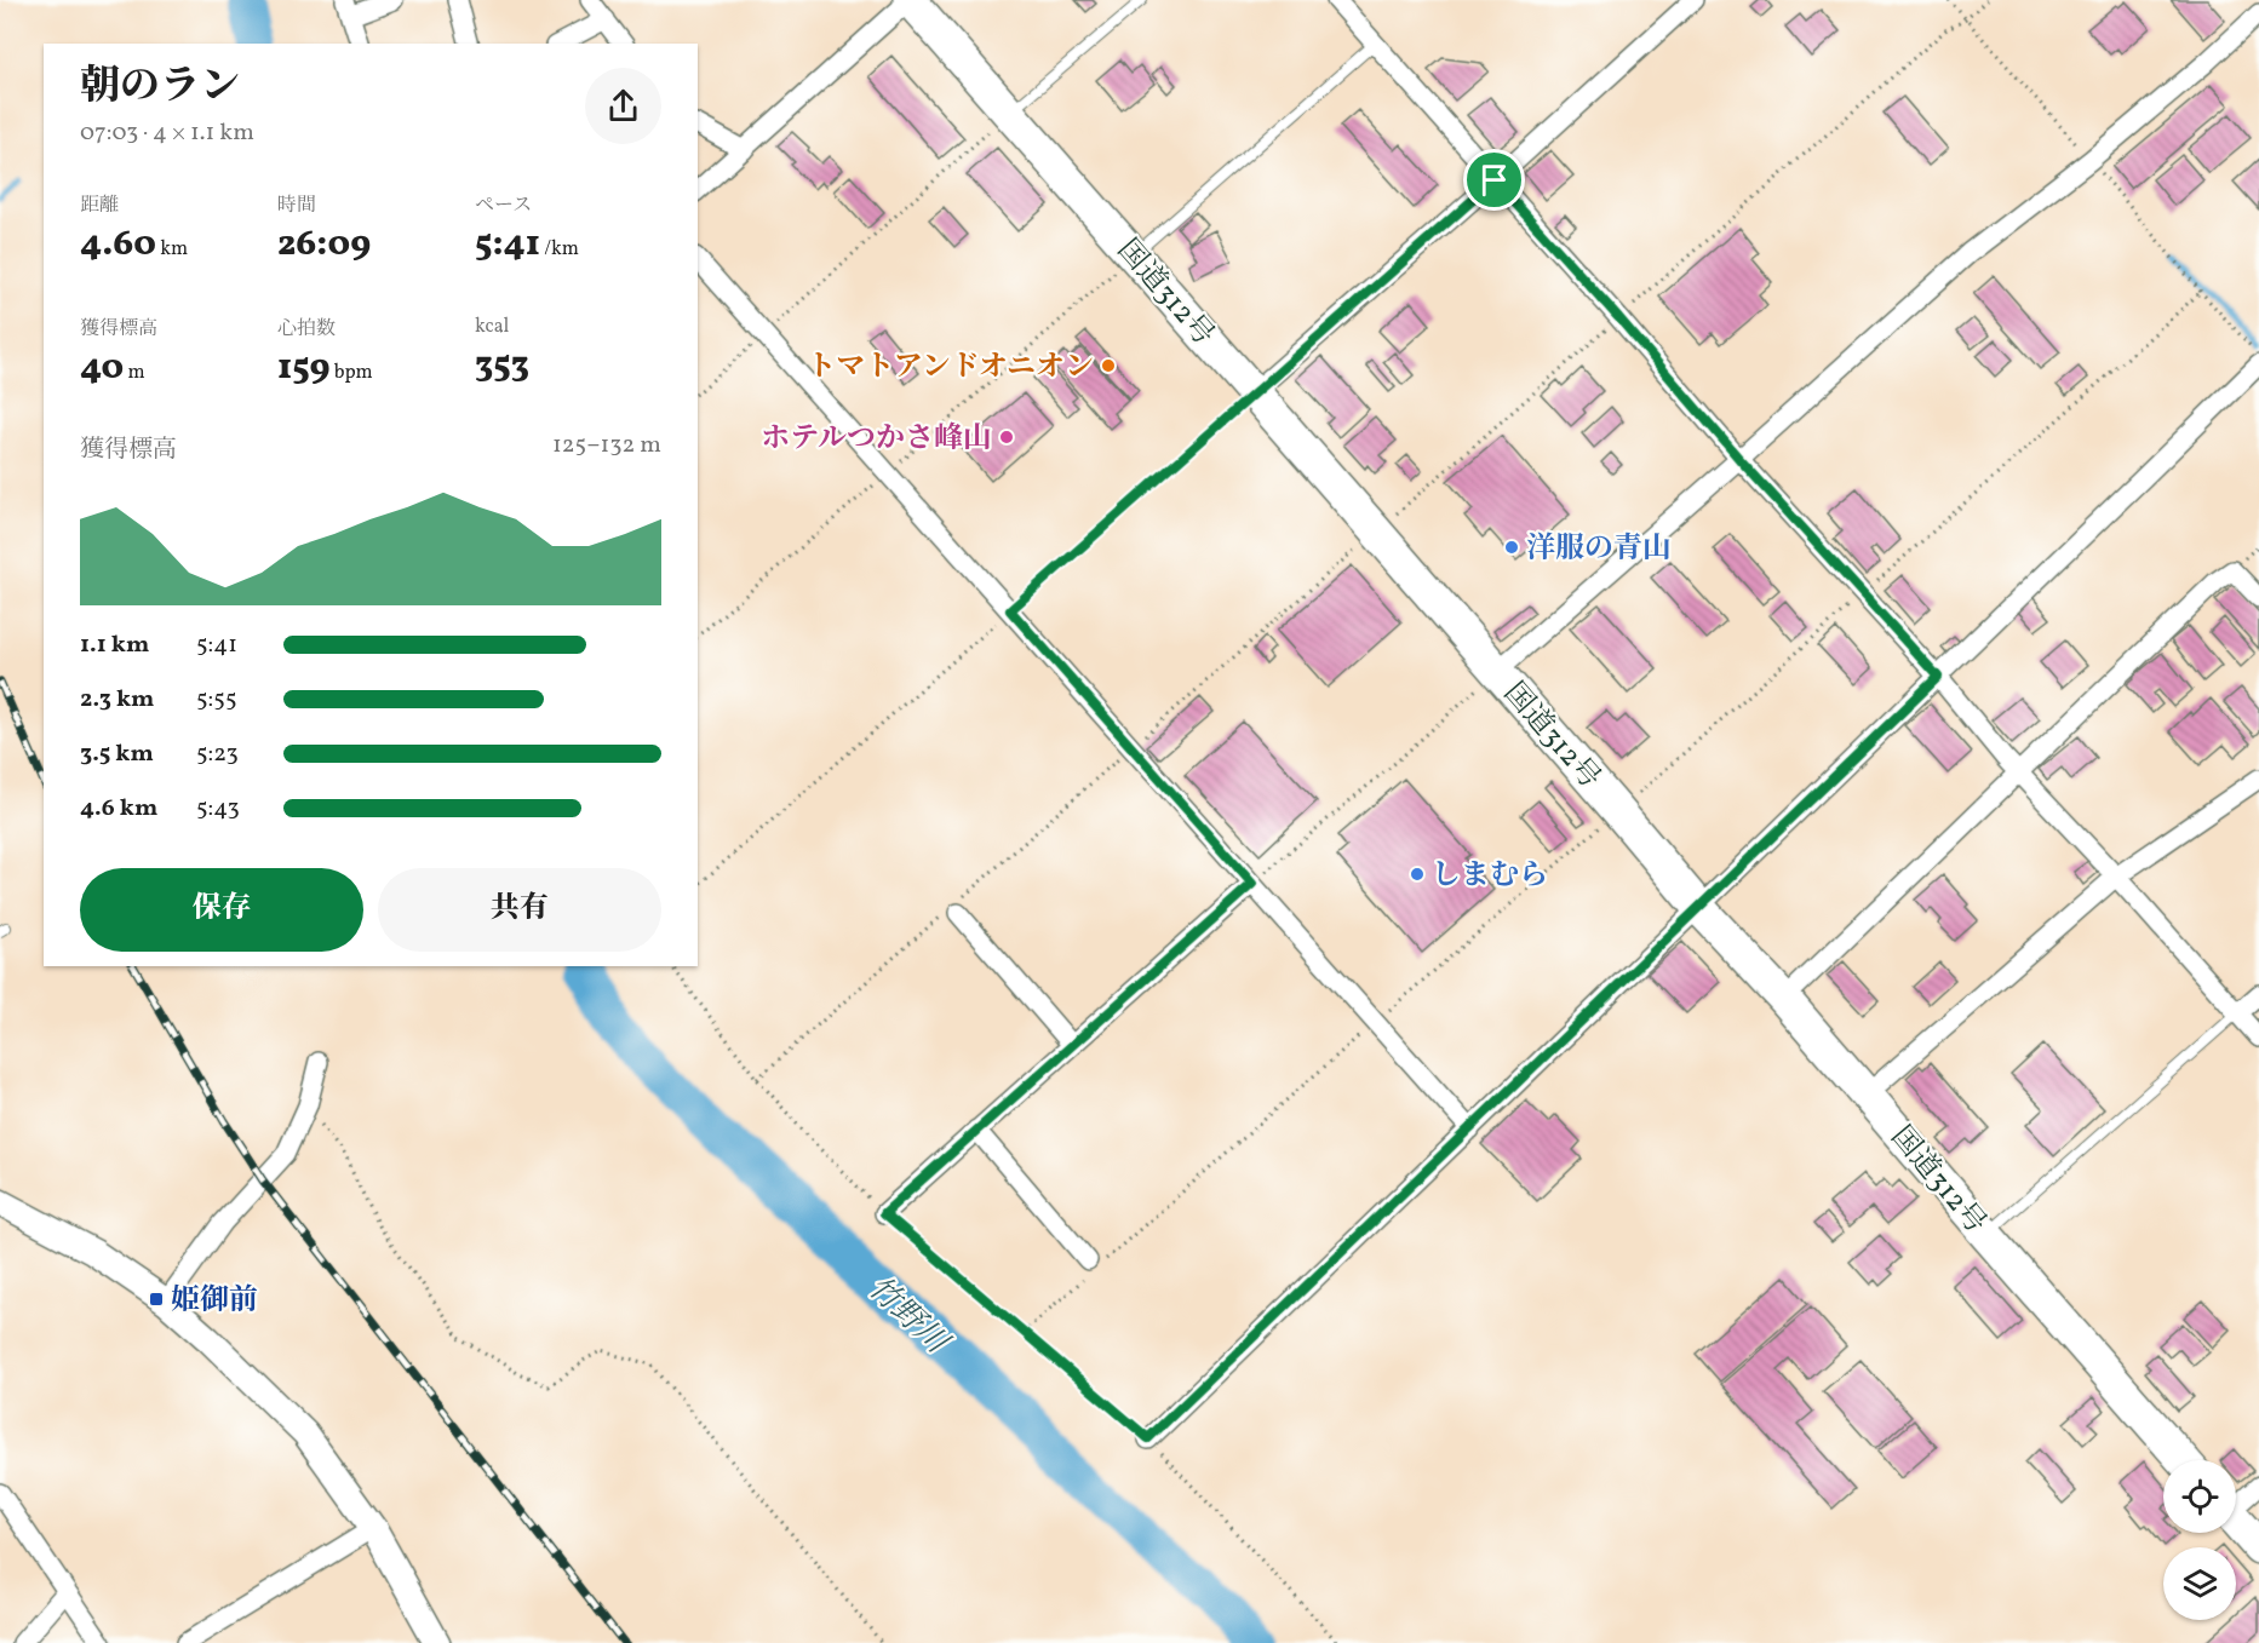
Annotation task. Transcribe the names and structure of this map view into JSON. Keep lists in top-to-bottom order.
{
  "streets": {
    "highway": ["国道312号"]
  },
  "water": ["竹野川"],
  "places": {
    "other": [
      "トマトアンドオニオン",
      "ホテルつかさ峰山",
      "洋服の青山",
      "しまむら"
    ],
    "transit": ["姫御前"]
  },
  "page": {
    "heading": ["朝のラン", "07:03 · 4 × 1.1 km"],
    "stats": [
      ["距離", "4.60 km"],
      ["時間", "26:09"],
      ["ペース", "5:41 /km"],
      ["獲得標高", "40 m"],
      ["心拍数", "159 bpm"],
      ["kcal", "353"]
    ],
    "chart": ["獲得標高", "125–132 m"],
    "list": [
      {
        "name": "1.1 km",
        "note": "5:41"
      },
      {
        "name": "2.3 km",
        "note": "5:55"
      },
      {
        "name": "3.5 km",
        "note": "5:23"
      },
      {
        "name": "4.6 km",
        "note": "5:43"
      }
    ],
    "buttons": ["保存", "共有"]
  }
}
